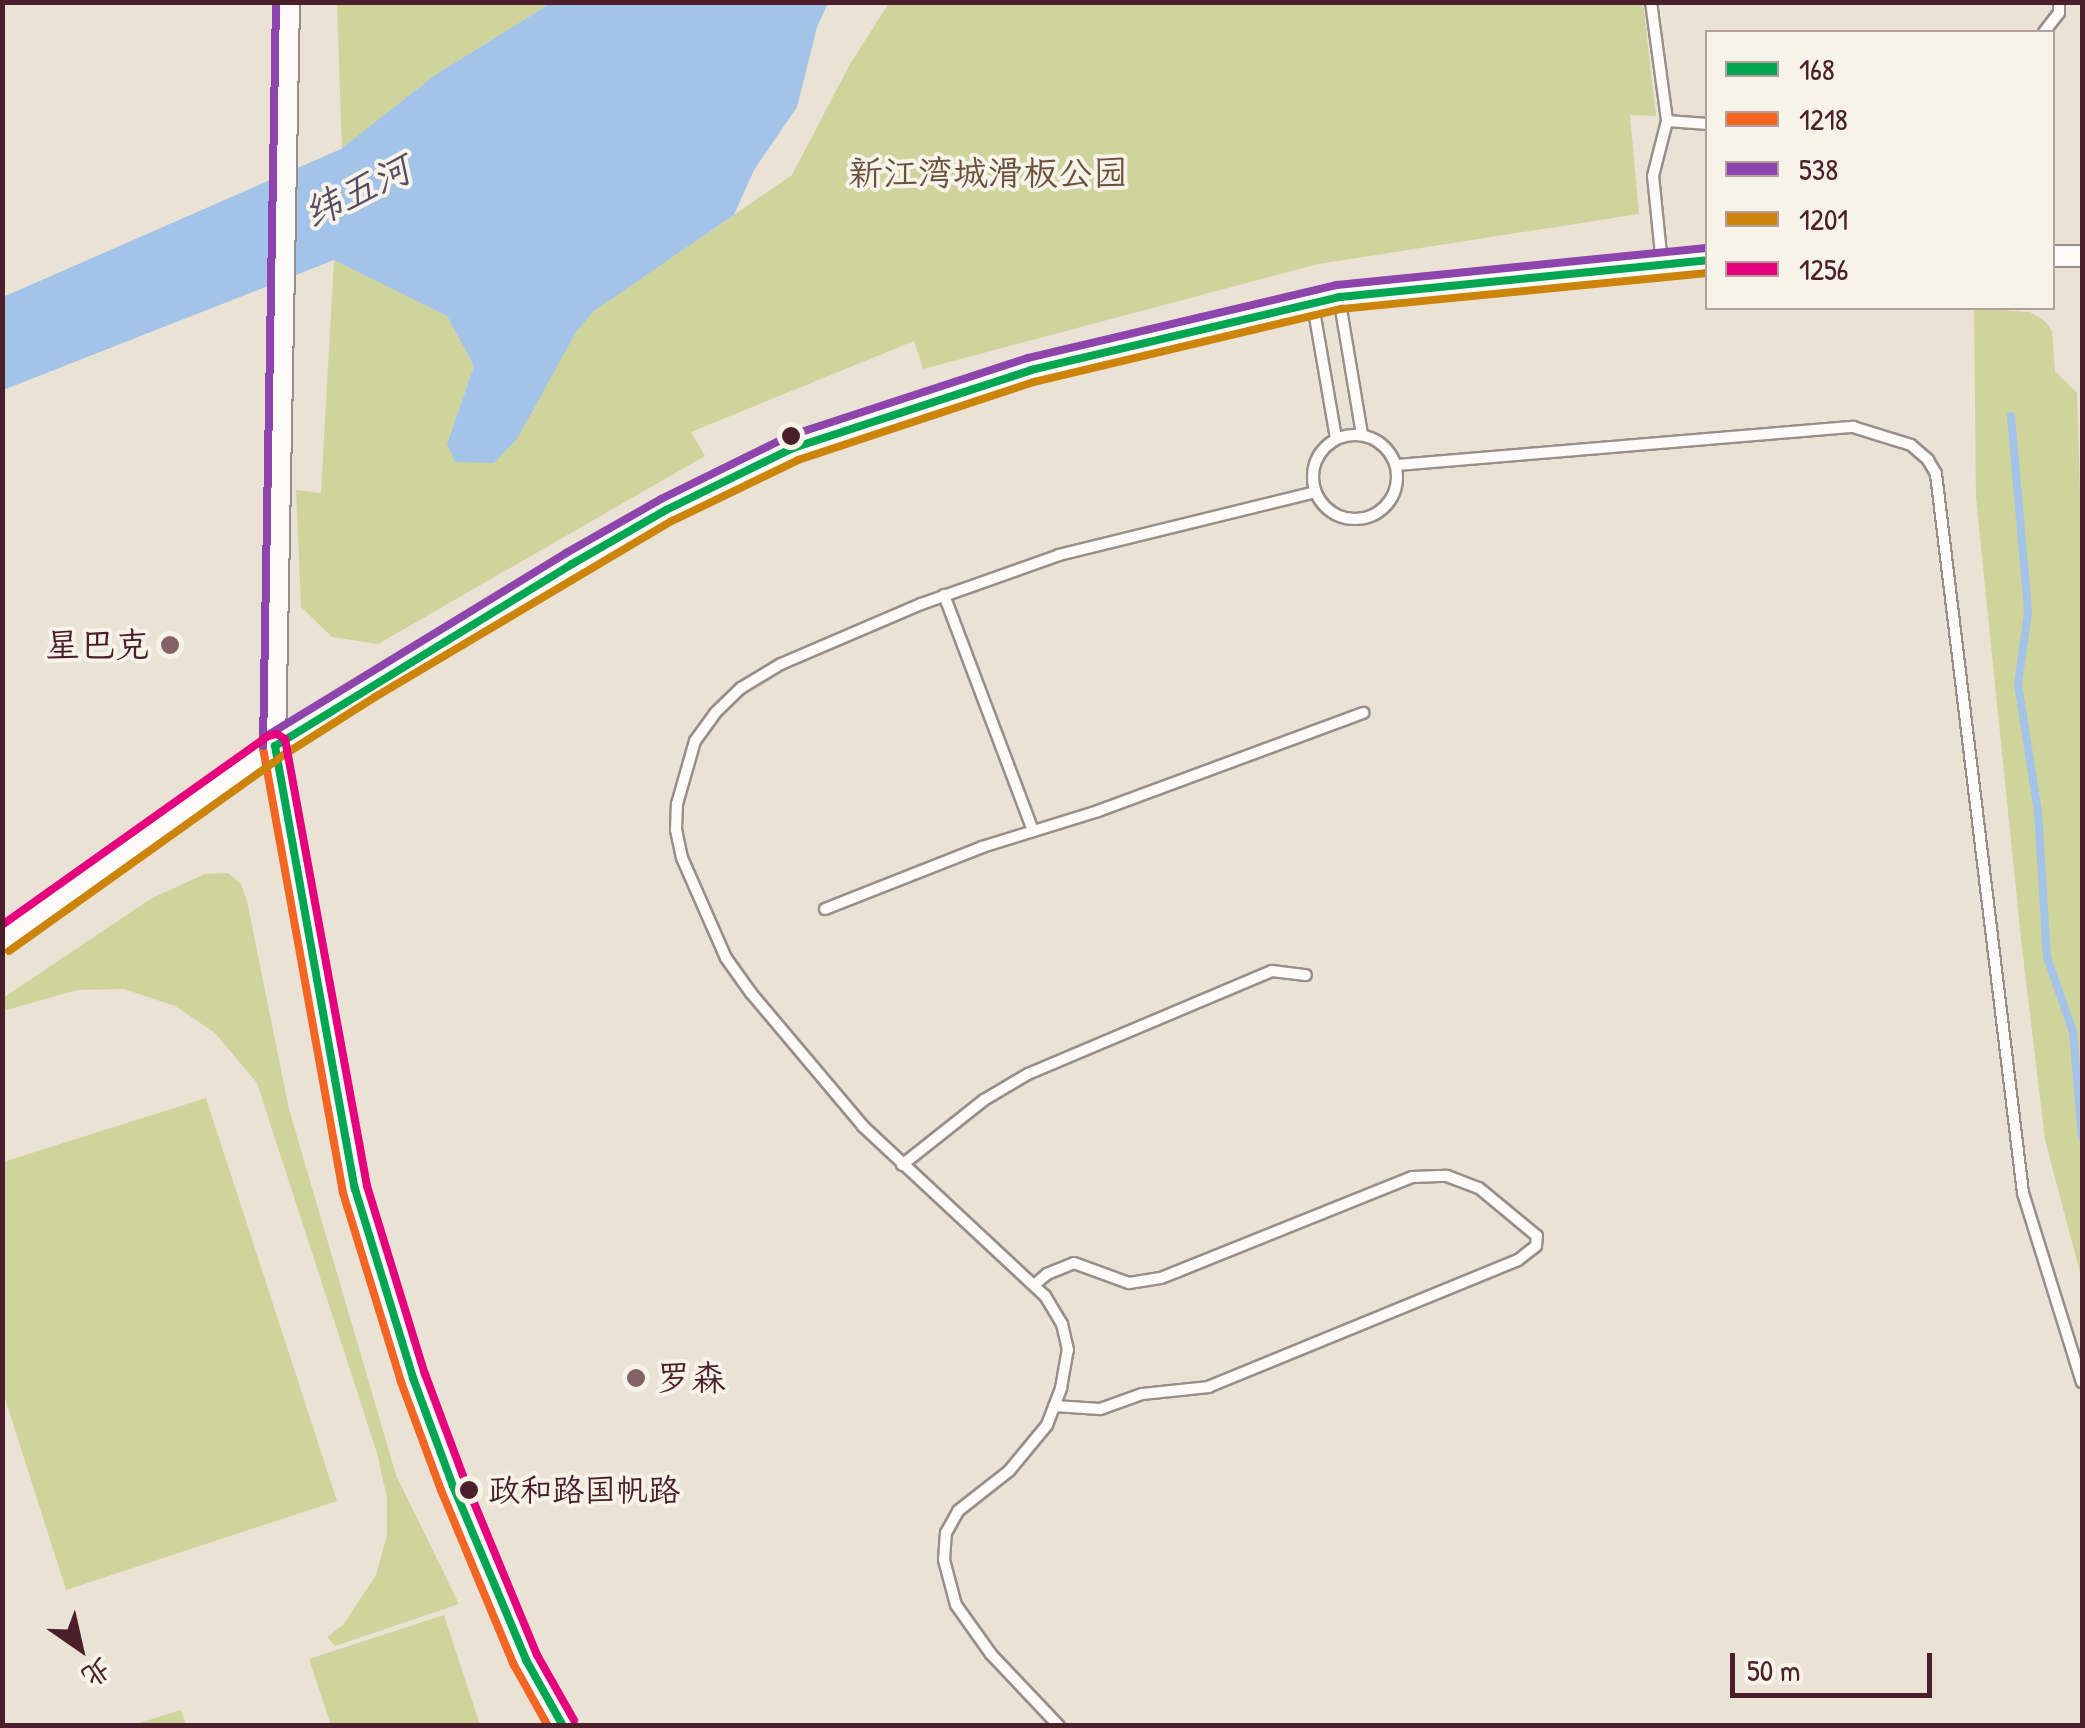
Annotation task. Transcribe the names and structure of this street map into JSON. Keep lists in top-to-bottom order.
{
  "water": ["纬五河"],
  "parks": ["新江湾城滑板公园"],
  "places": ["星巴克", "罗森", "政和路国帆路"],
  "lines": [
    "transit line 1218",
    "transit line 538",
    "transit line 168",
    "transit line 1201",
    "transit line 1256"
  ],
  "legend": [
    "168",
    "1218",
    "538",
    "1201",
    "1256"
  ],
  "scale_bar": "50 m",
  "north": "bottom right"
}
